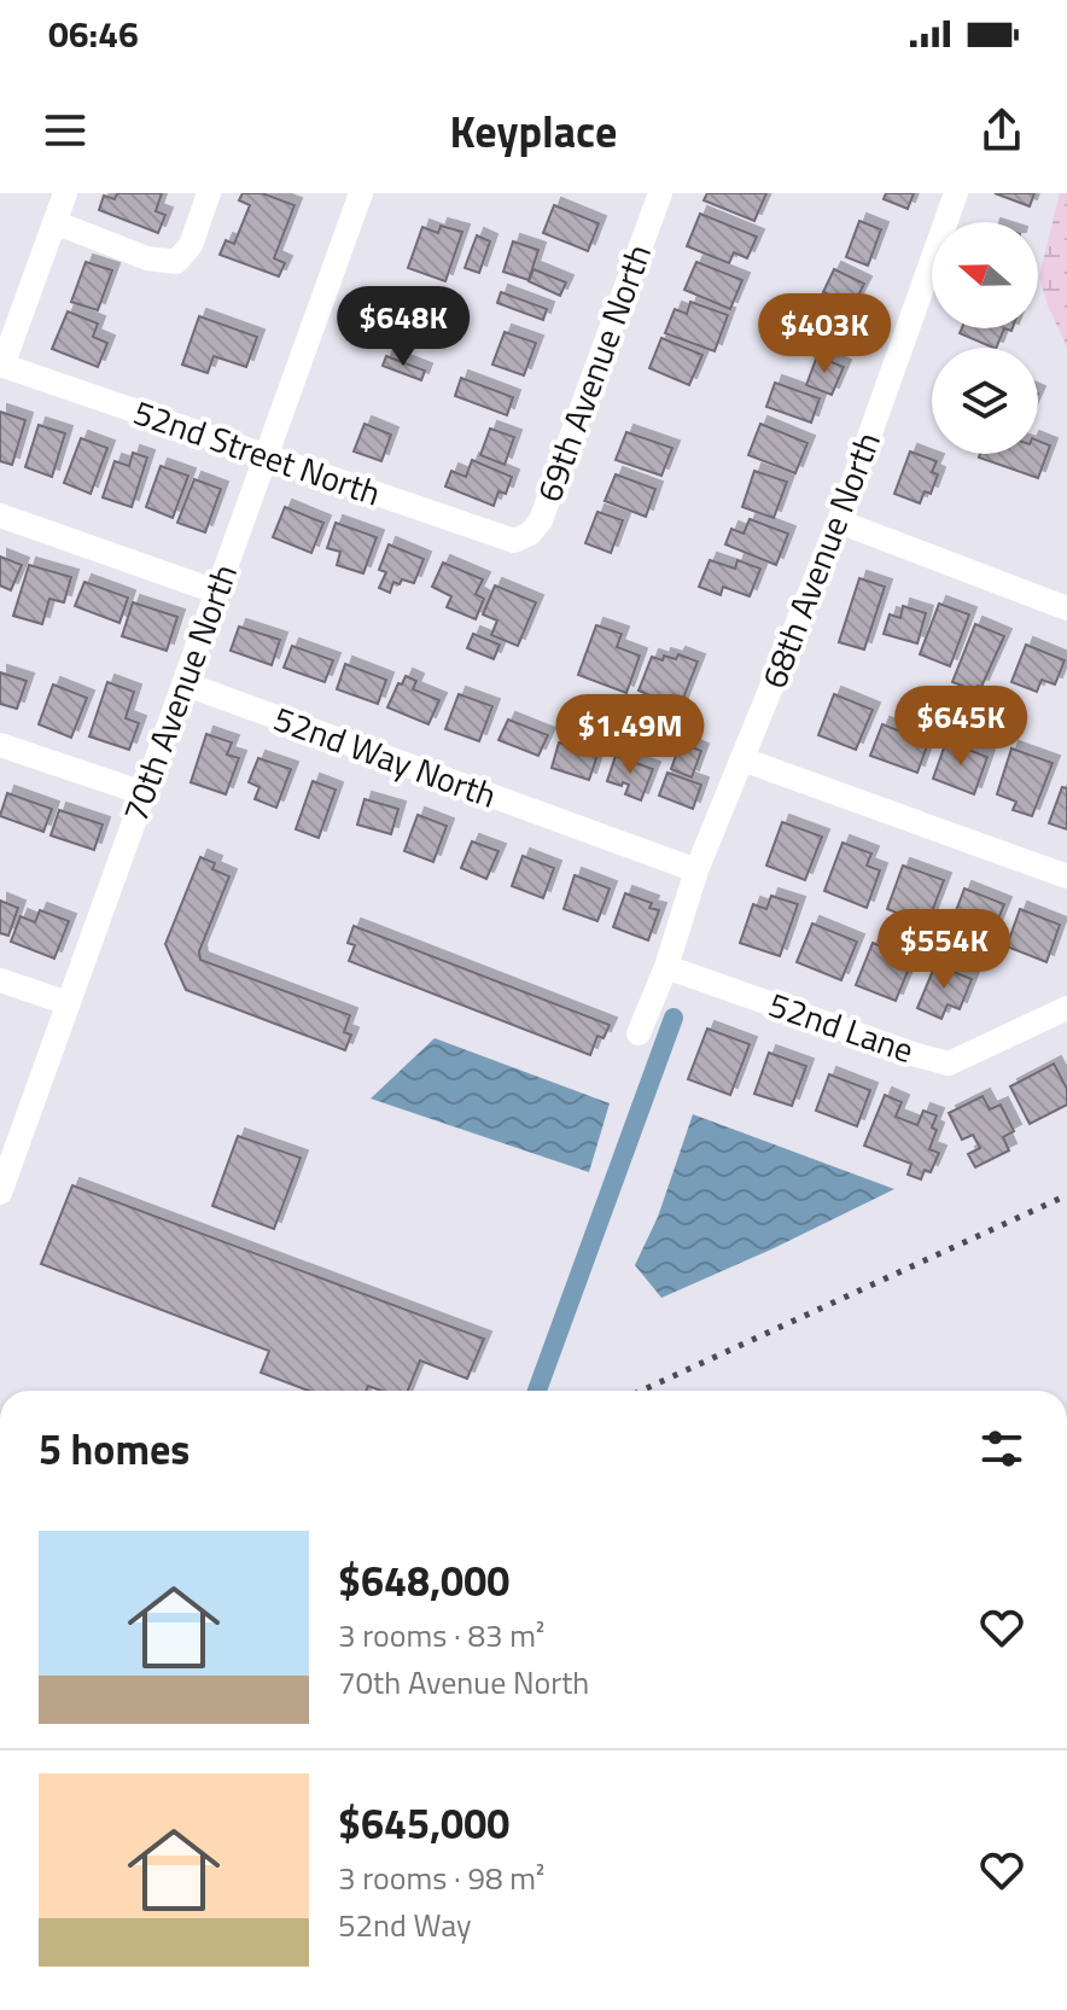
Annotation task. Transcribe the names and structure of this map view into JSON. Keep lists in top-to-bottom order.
{
  "streets": {
    "street": [
      "69th Avenue North",
      "52nd Street North",
      "68th Avenue North",
      "70th Avenue North",
      "52nd Way North",
      "52nd Lane"
    ]
  },
  "crossings": [
    ["69th Avenue North", "52nd Street North"],
    ["52nd Street North", "70th Avenue North"],
    ["68th Avenue North", "52nd Way North"],
    ["68th Avenue North", "52nd Lane"],
    ["70th Avenue North", "52nd Way North"]
  ],
  "north": "left",
  "page": {
    "status": "06:46",
    "header": "Keyplace",
    "price": [
      "$648K",
      "$403K",
      "$645K",
      "$1.49M",
      "$554K"
    ],
    "heading": "5 homes",
    "list": [
      {
        "name": "$648,000",
        "note": "3 rooms · 83 m² · 70th Avenue North"
      },
      {
        "name": "$645,000",
        "note": "3 rooms · 98 m² · 52nd Way"
      }
    ]
  }
}
